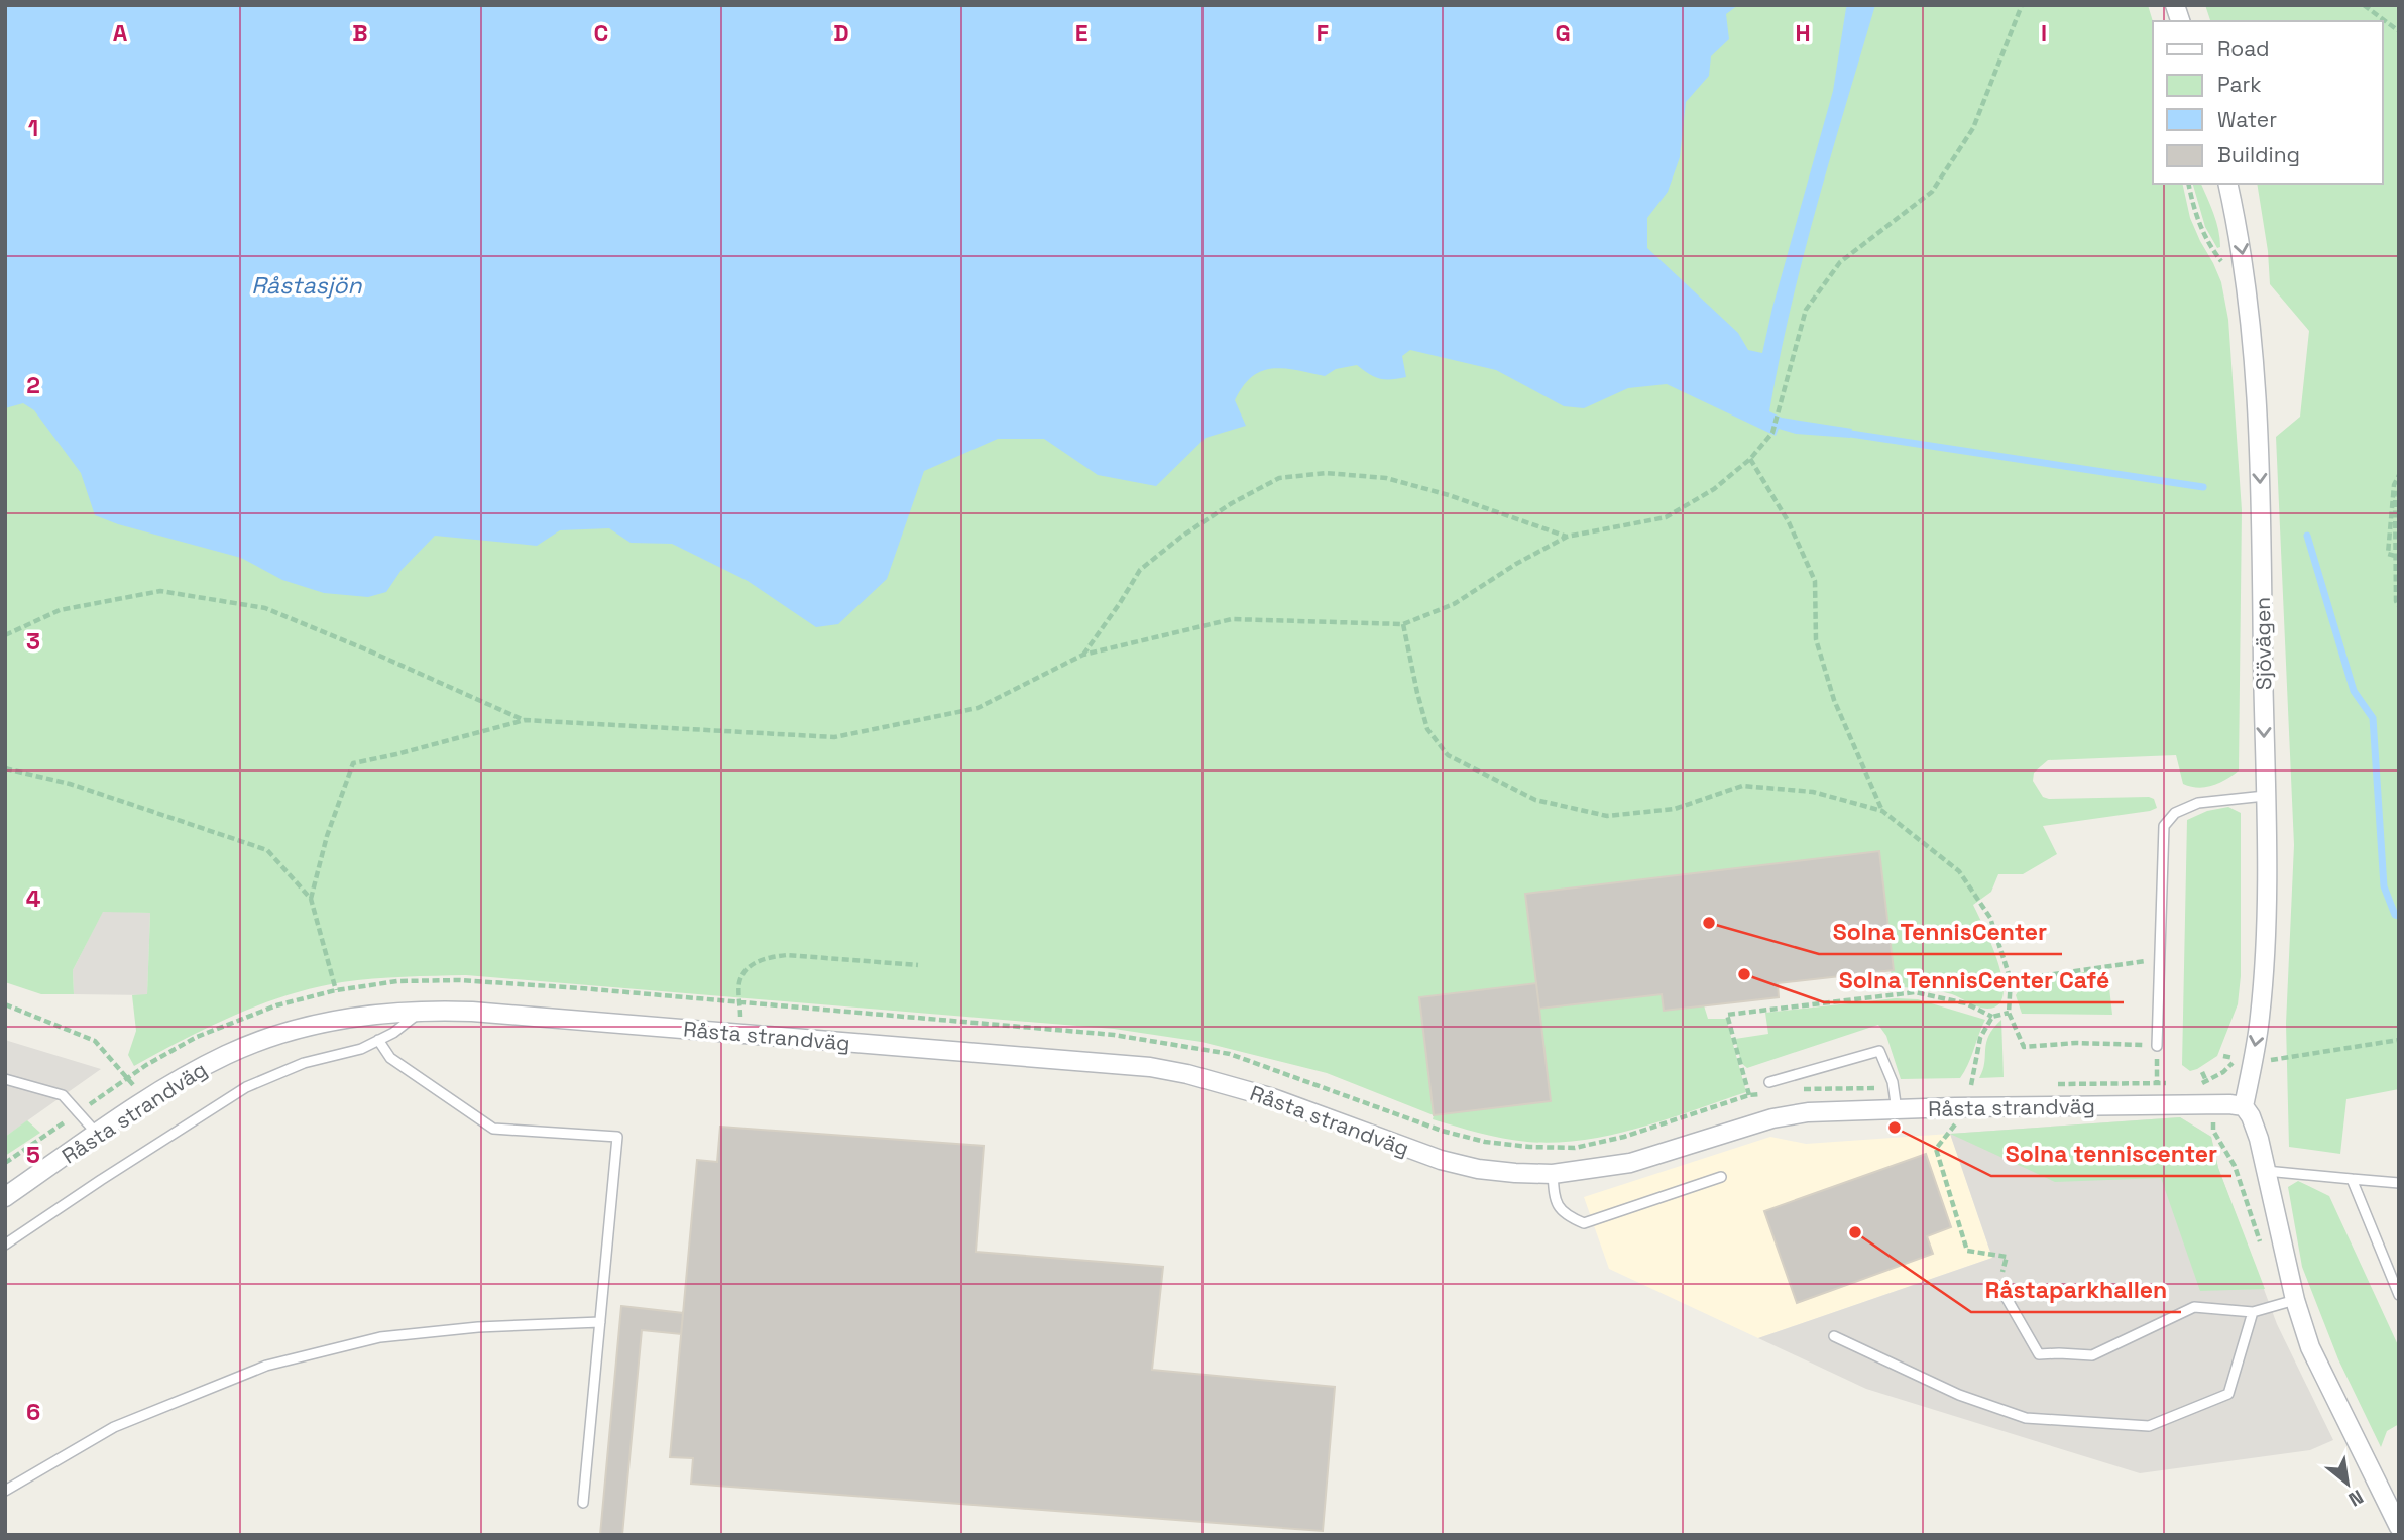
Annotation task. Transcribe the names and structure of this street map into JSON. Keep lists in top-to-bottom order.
{
  "streets": {
    "street": ["Sjövägen", "Råsta strandväg"]
  },
  "crossings": [
    ["Sjövägen", "Råsta strandväg"]
  ],
  "one_way": ["Sjövägen"],
  "water": ["Råstasjön"],
  "places": [
    "Solna TennisCenter",
    "Solna TennisCenter Café",
    "Solna tenniscenter",
    "Råstaparkhallen"
  ],
  "legend": [
    "Road",
    "Park",
    "Water",
    "Building"
  ],
  "north": "bottom right",
  "grid": {
    "columns": [
      "A",
      "B",
      "C",
      "D",
      "E",
      "F",
      "G",
      "H",
      "I"
    ],
    "rows": [
      "1",
      "2",
      "3",
      "4",
      "5",
      "6"
    ]
  }
}
